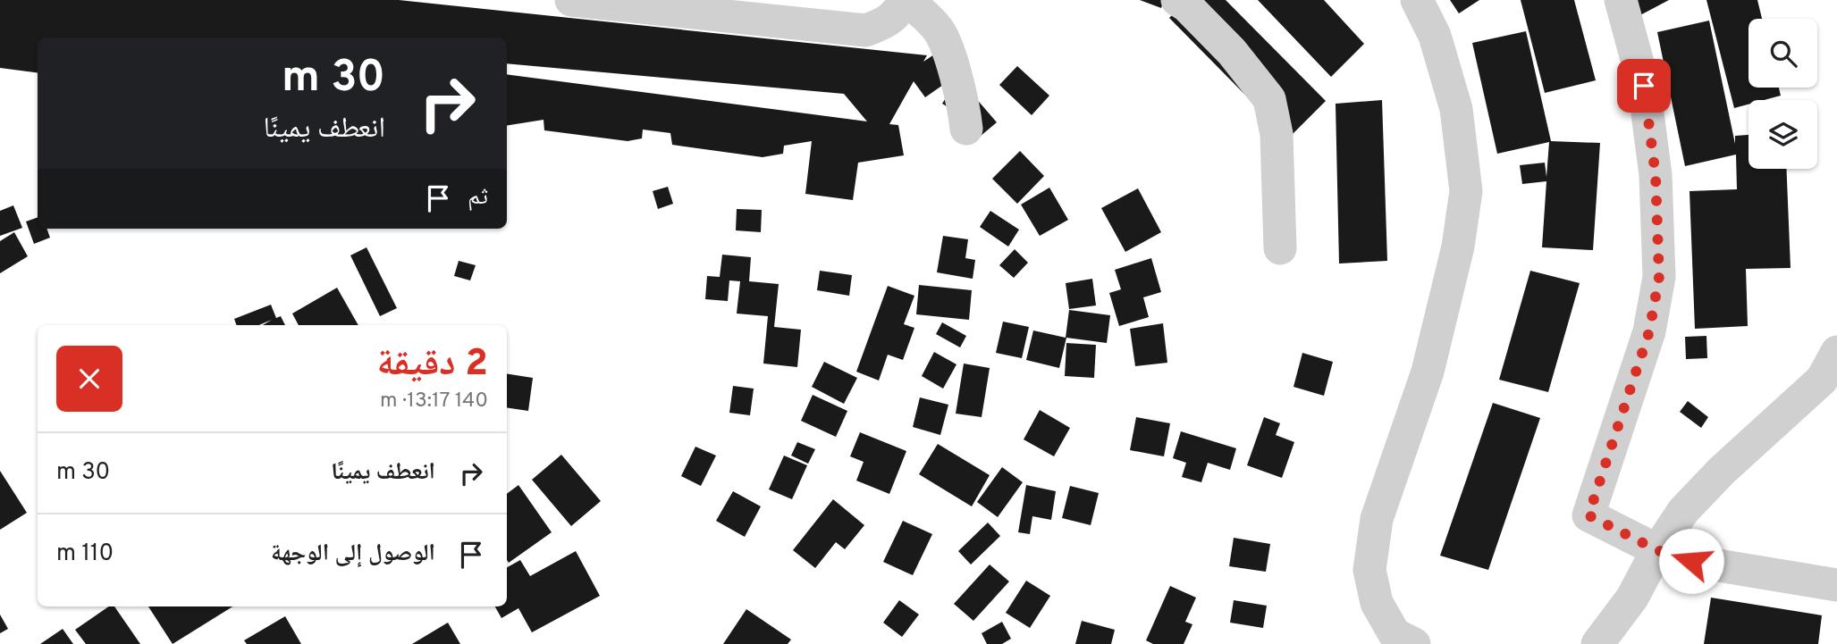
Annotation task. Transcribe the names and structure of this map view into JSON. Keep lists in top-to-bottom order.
{
  "page": {
    "turn": ["30 m", "انعطف يمينًا"],
    "then": "ثم",
    "heading": ["2 دقيقة", "140 m · 13:17"],
    "list": [
      {
        "name": "انعطف يمينًا",
        "value": "30 m"
      },
      {
        "name": "الوصول إلى الوجهة",
        "value": "110 m"
      }
    ]
  }
}
